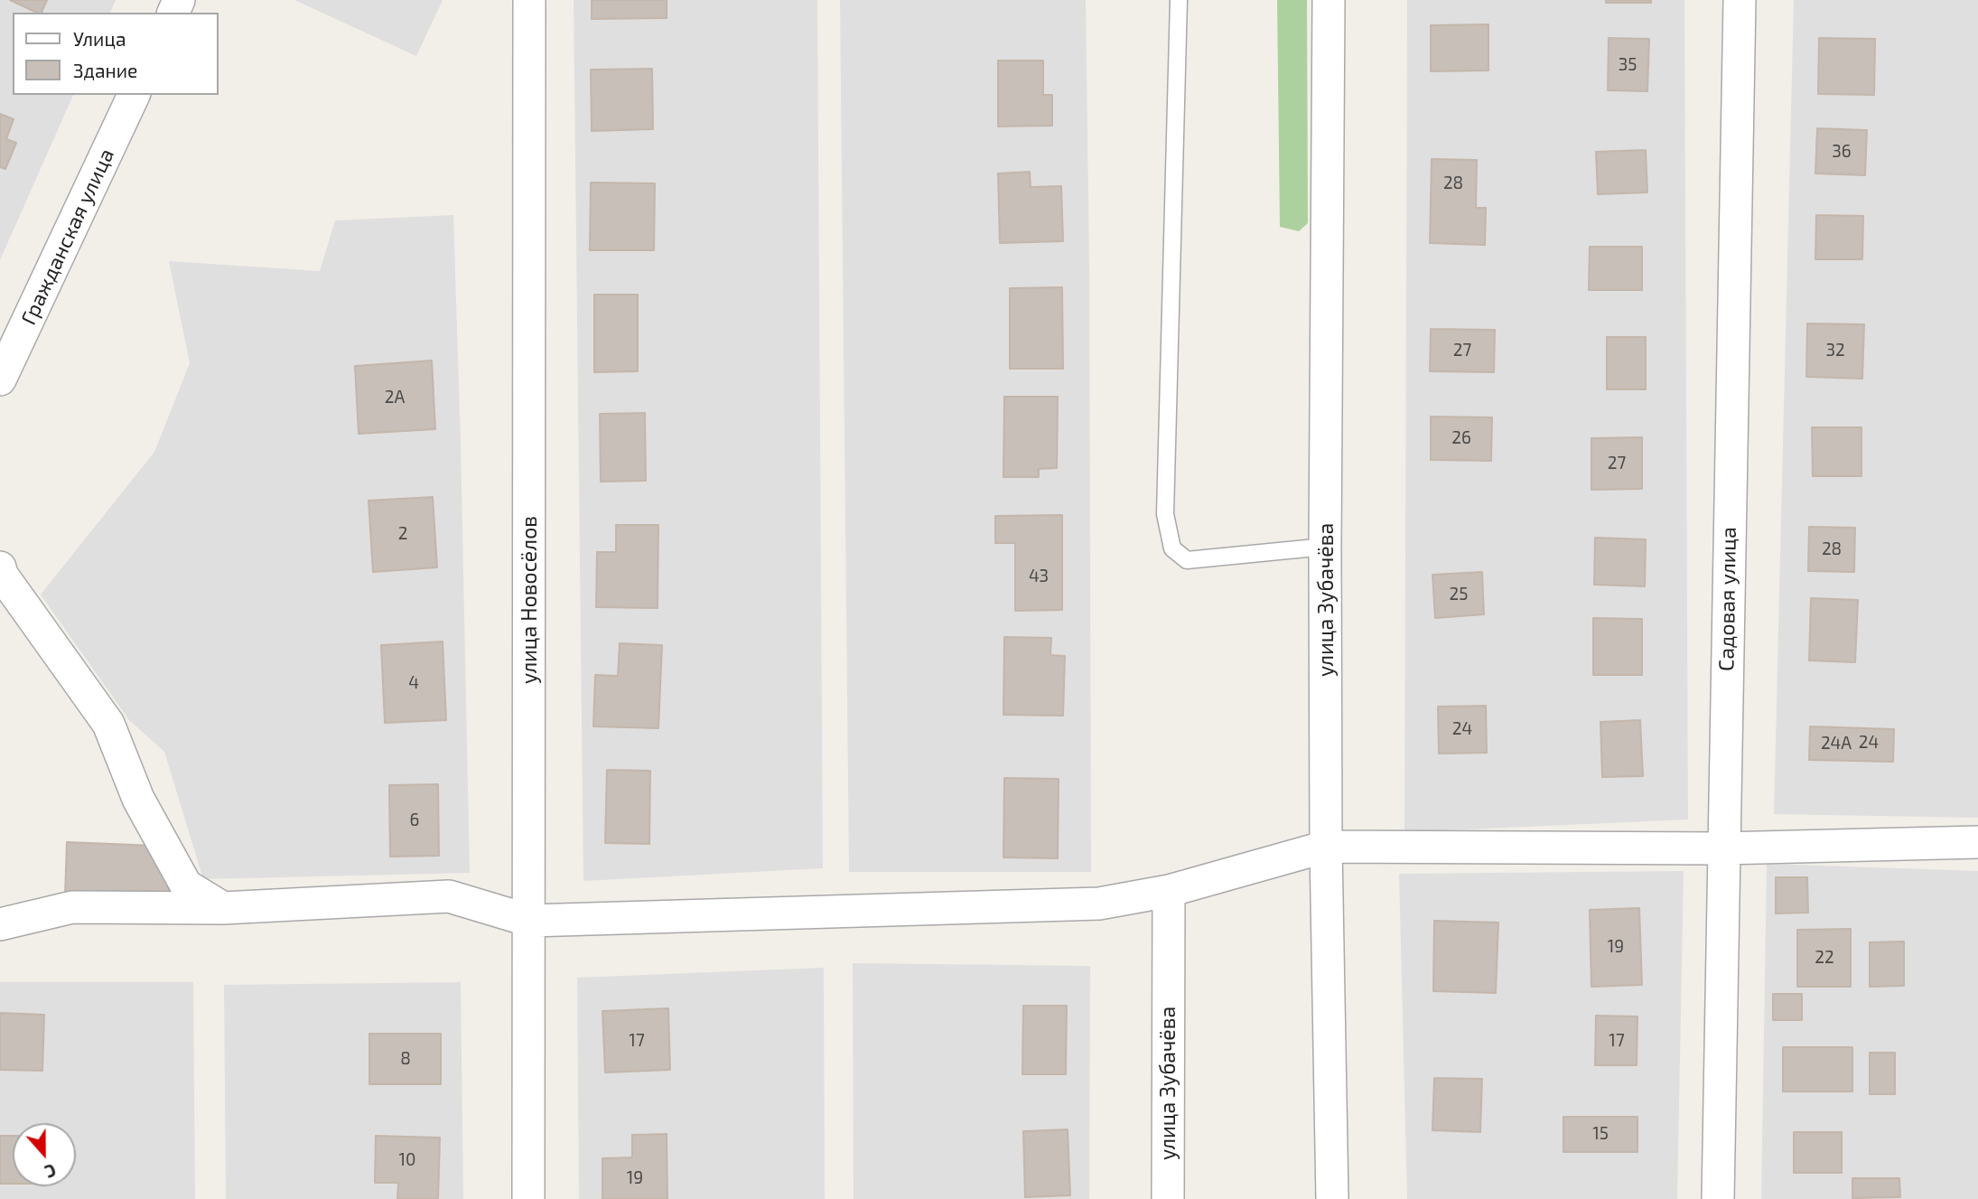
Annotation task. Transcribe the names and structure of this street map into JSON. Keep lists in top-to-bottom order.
{
  "streets": {
    "street": [
      "Гражданская улица",
      "Садовая улица",
      "улица Новосёлов",
      "улица Зубачёва"
    ]
  },
  "house_numbers": [
    "35",
    "36",
    "28",
    "27",
    "32",
    "2А",
    "26",
    "27",
    "2",
    "28",
    "43",
    "25",
    "4",
    "24",
    "24",
    "24А",
    "6",
    "19",
    "22",
    "17",
    "17",
    "8",
    "15",
    "10",
    "19"
  ],
  "legend": ["Улица", "Здание"],
  "north": "bottom"
}
